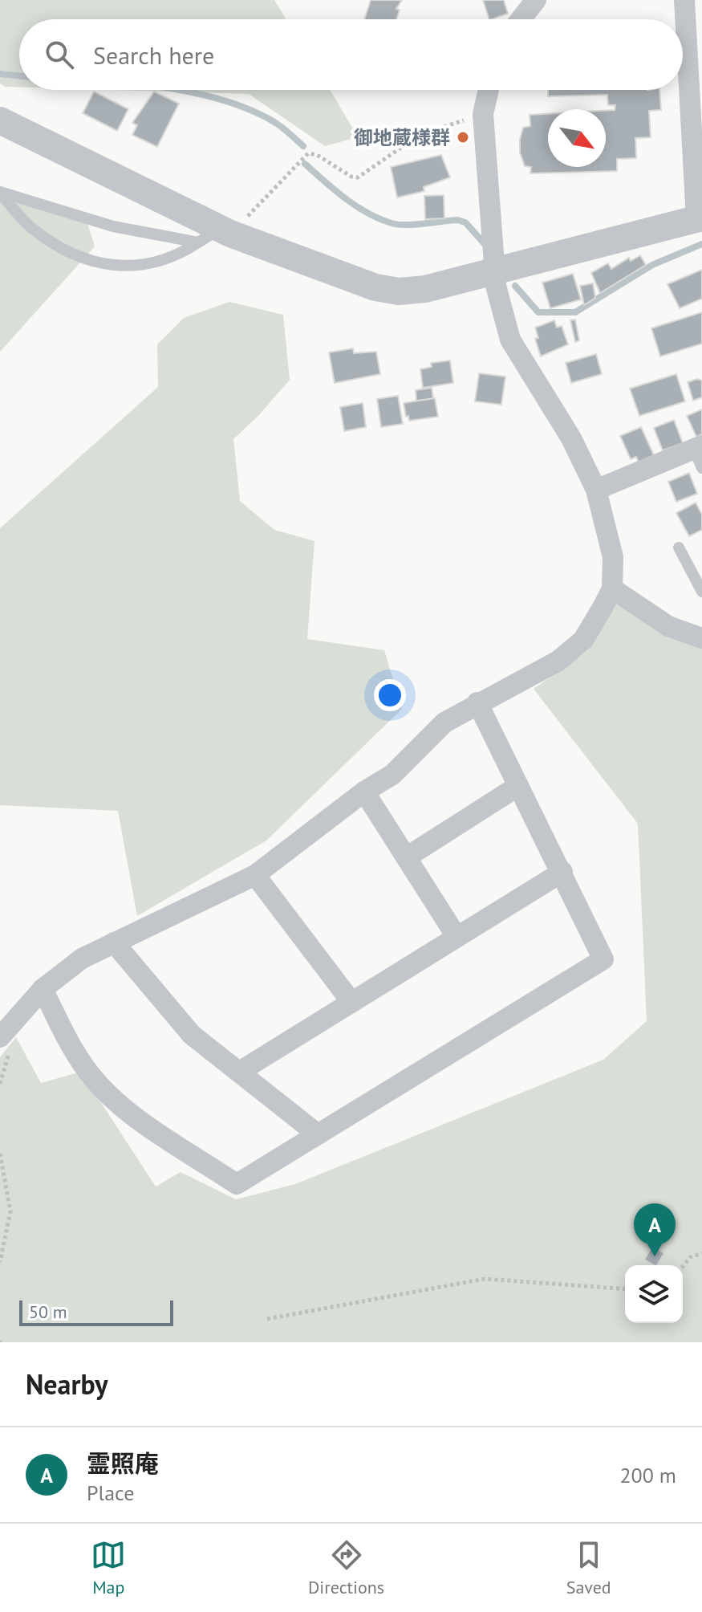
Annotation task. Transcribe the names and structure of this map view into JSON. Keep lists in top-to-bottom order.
{
  "places": ["御地蔵様群"],
  "scale_bar": "50 m",
  "north": "bottom right",
  "page": {
    "search": "Search here",
    "pins": "A",
    "scale": "50 m",
    "heading": "Nearby",
    "list": [
      {
        "mark": "A",
        "name": "霊照庵",
        "note": "Place",
        "value": "200 m"
      }
    ],
    "nav": ["Map", "Directions", "Saved"]
  }
}
